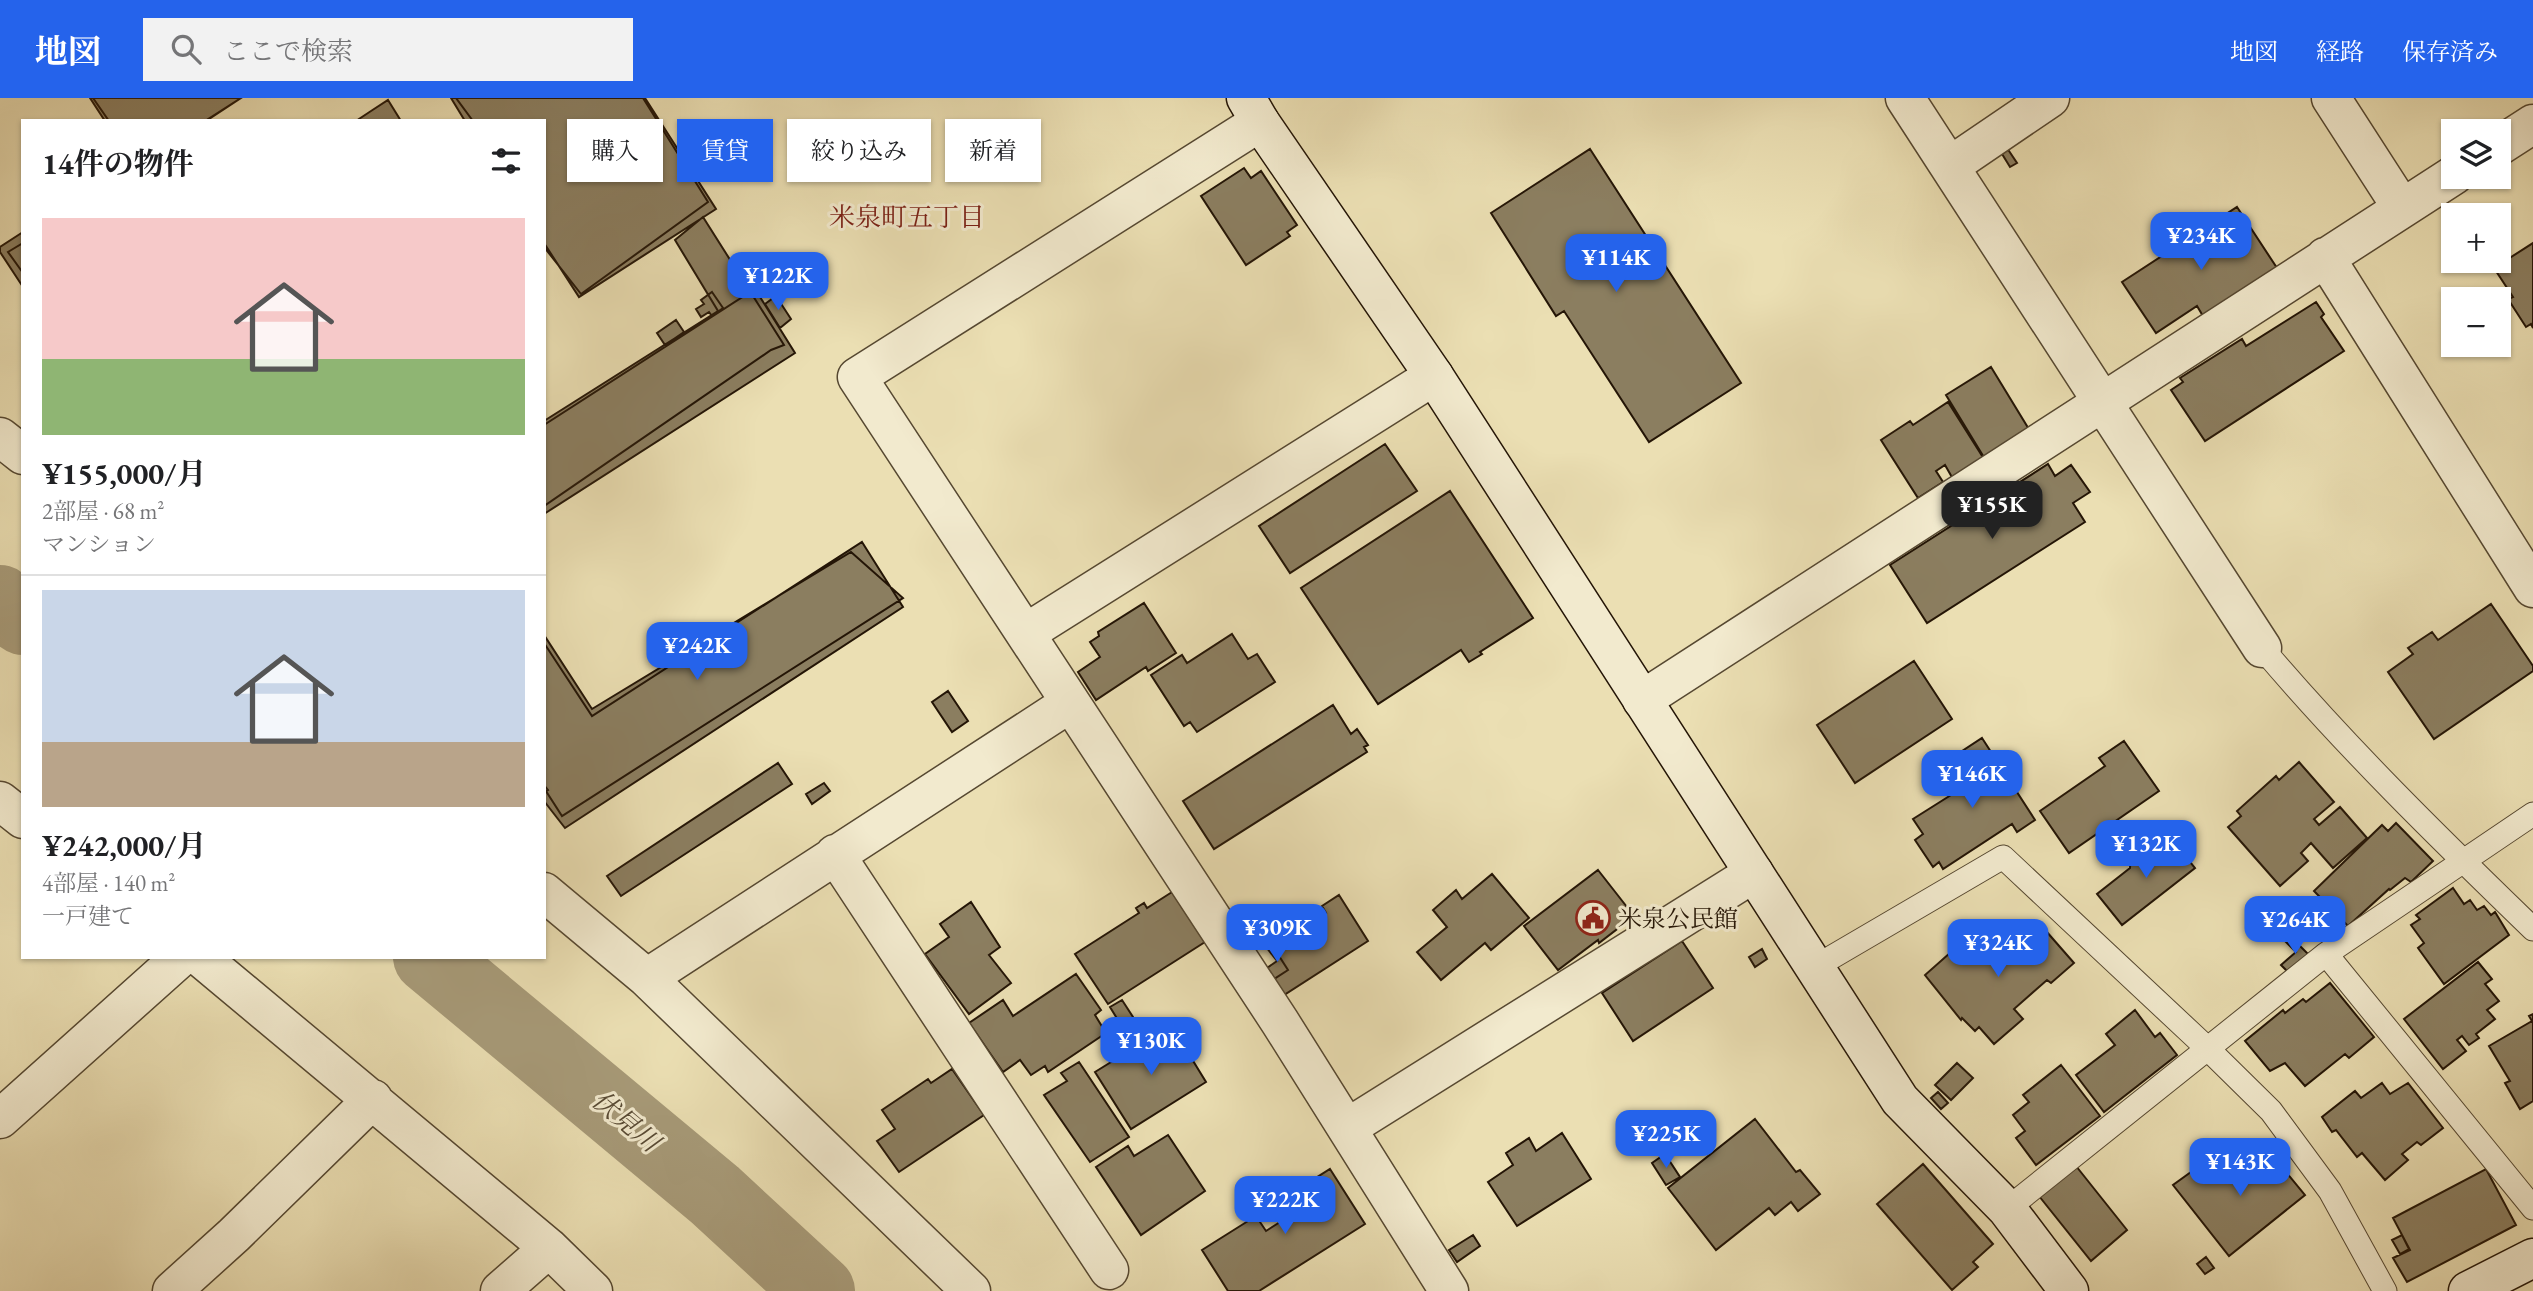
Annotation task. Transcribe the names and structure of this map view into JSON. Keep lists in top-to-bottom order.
{
  "districts": ["米泉町五丁目"],
  "water": ["伏見川"],
  "places": {
    "public building": ["米泉公民館"]
  },
  "page": {
    "header": "地図",
    "search": "ここで検索",
    "nav": ["地図", "経路", "保存済み"],
    "map_buttons": ["+", "−"],
    "chip": [
      "購入",
      "賃貸",
      "絞り込み",
      "新着"
    ],
    "heading": "14件の物件",
    "list": [
      {
        "name": "¥155,000/月",
        "note": "2部屋 · 68 m² · マンション"
      },
      {
        "name": "¥242,000/月",
        "note": "4部屋 · 140 m² · 一戸建て"
      }
    ],
    "price": [
      "¥234K",
      "¥114K",
      "¥122K",
      "¥155K",
      "¥242K",
      "¥146K",
      "¥132K",
      "¥264K",
      "¥309K",
      "¥324K",
      "¥130K",
      "¥225K",
      "¥143K",
      "¥222K"
    ]
  }
}
